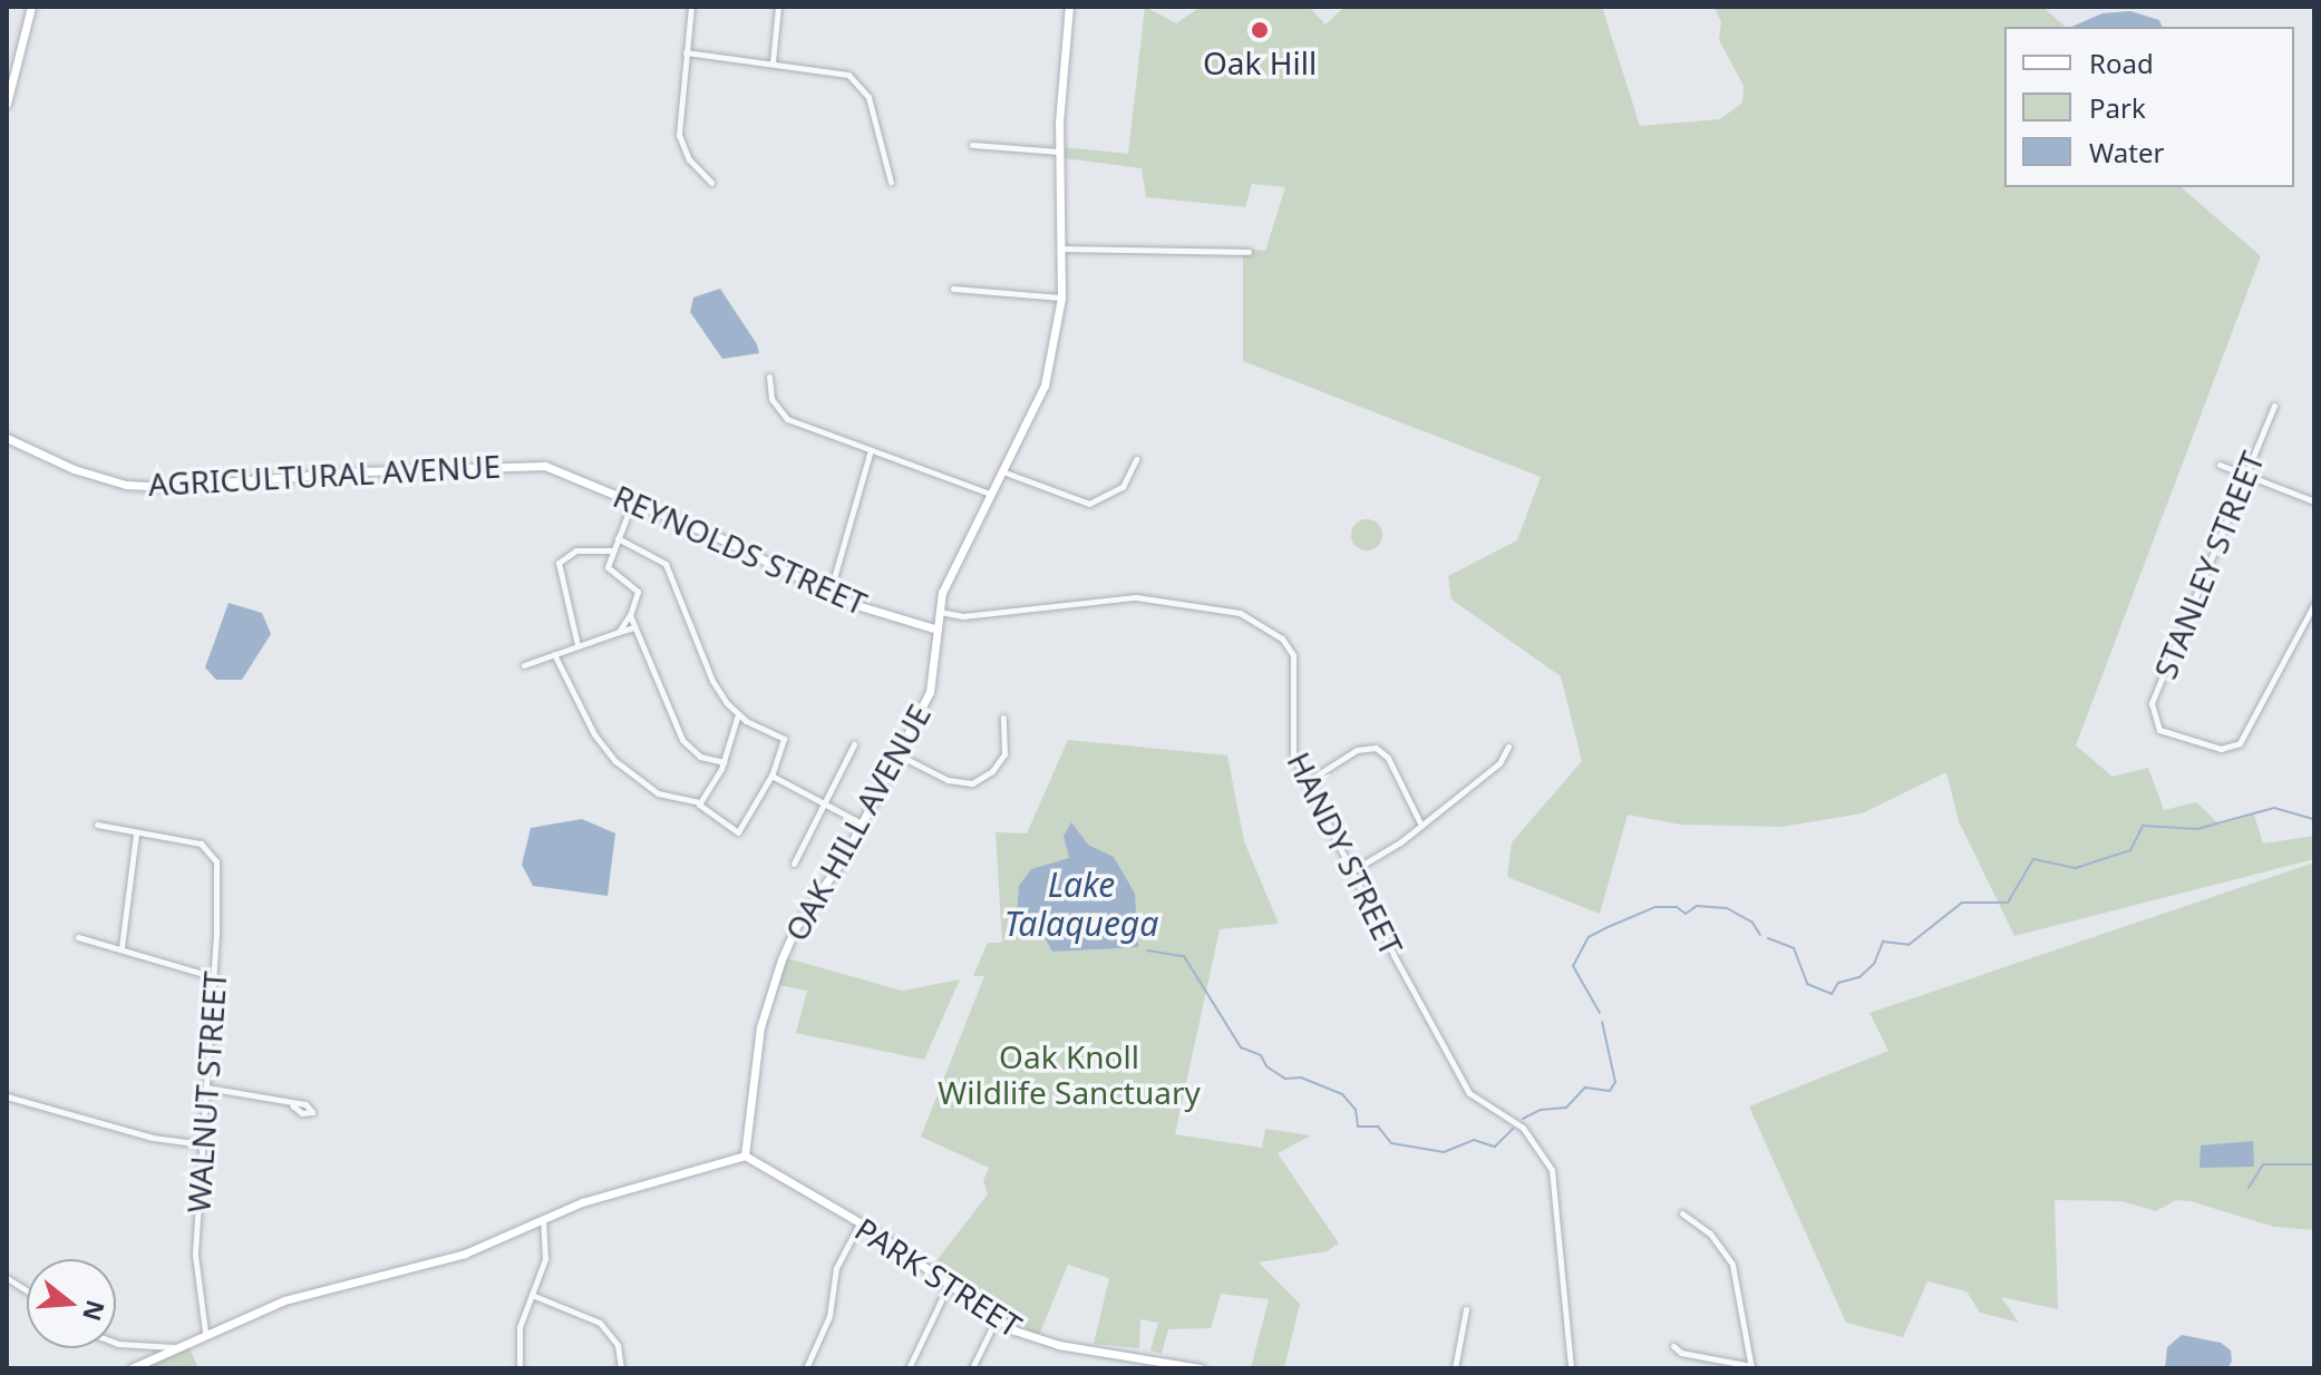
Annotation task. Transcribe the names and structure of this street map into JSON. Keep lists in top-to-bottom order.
{
  "streets": {
    "main road": [
      "AGRICULTURAL AVENUE",
      "REYNOLDS STREET",
      "OAK HILL AVENUE",
      "PARK STREET"
    ],
    "street": ["STANLEY STREET", "HANDY STREET", "WALNUT STREET"]
  },
  "crossings": [
    ["AGRICULTURAL AVENUE", "REYNOLDS STREET"],
    ["REYNOLDS STREET", "OAK HILL AVENUE"],
    ["OAK HILL AVENUE", "HANDY STREET"],
    ["OAK HILL AVENUE", "PARK STREET"]
  ],
  "water": ["Lake Talaquega"],
  "parks": ["Oak Knoll Wildlife Sanctuary"],
  "places": ["Oak Hill"],
  "legend": ["Road", "Park", "Water"],
  "north": "right"
}
